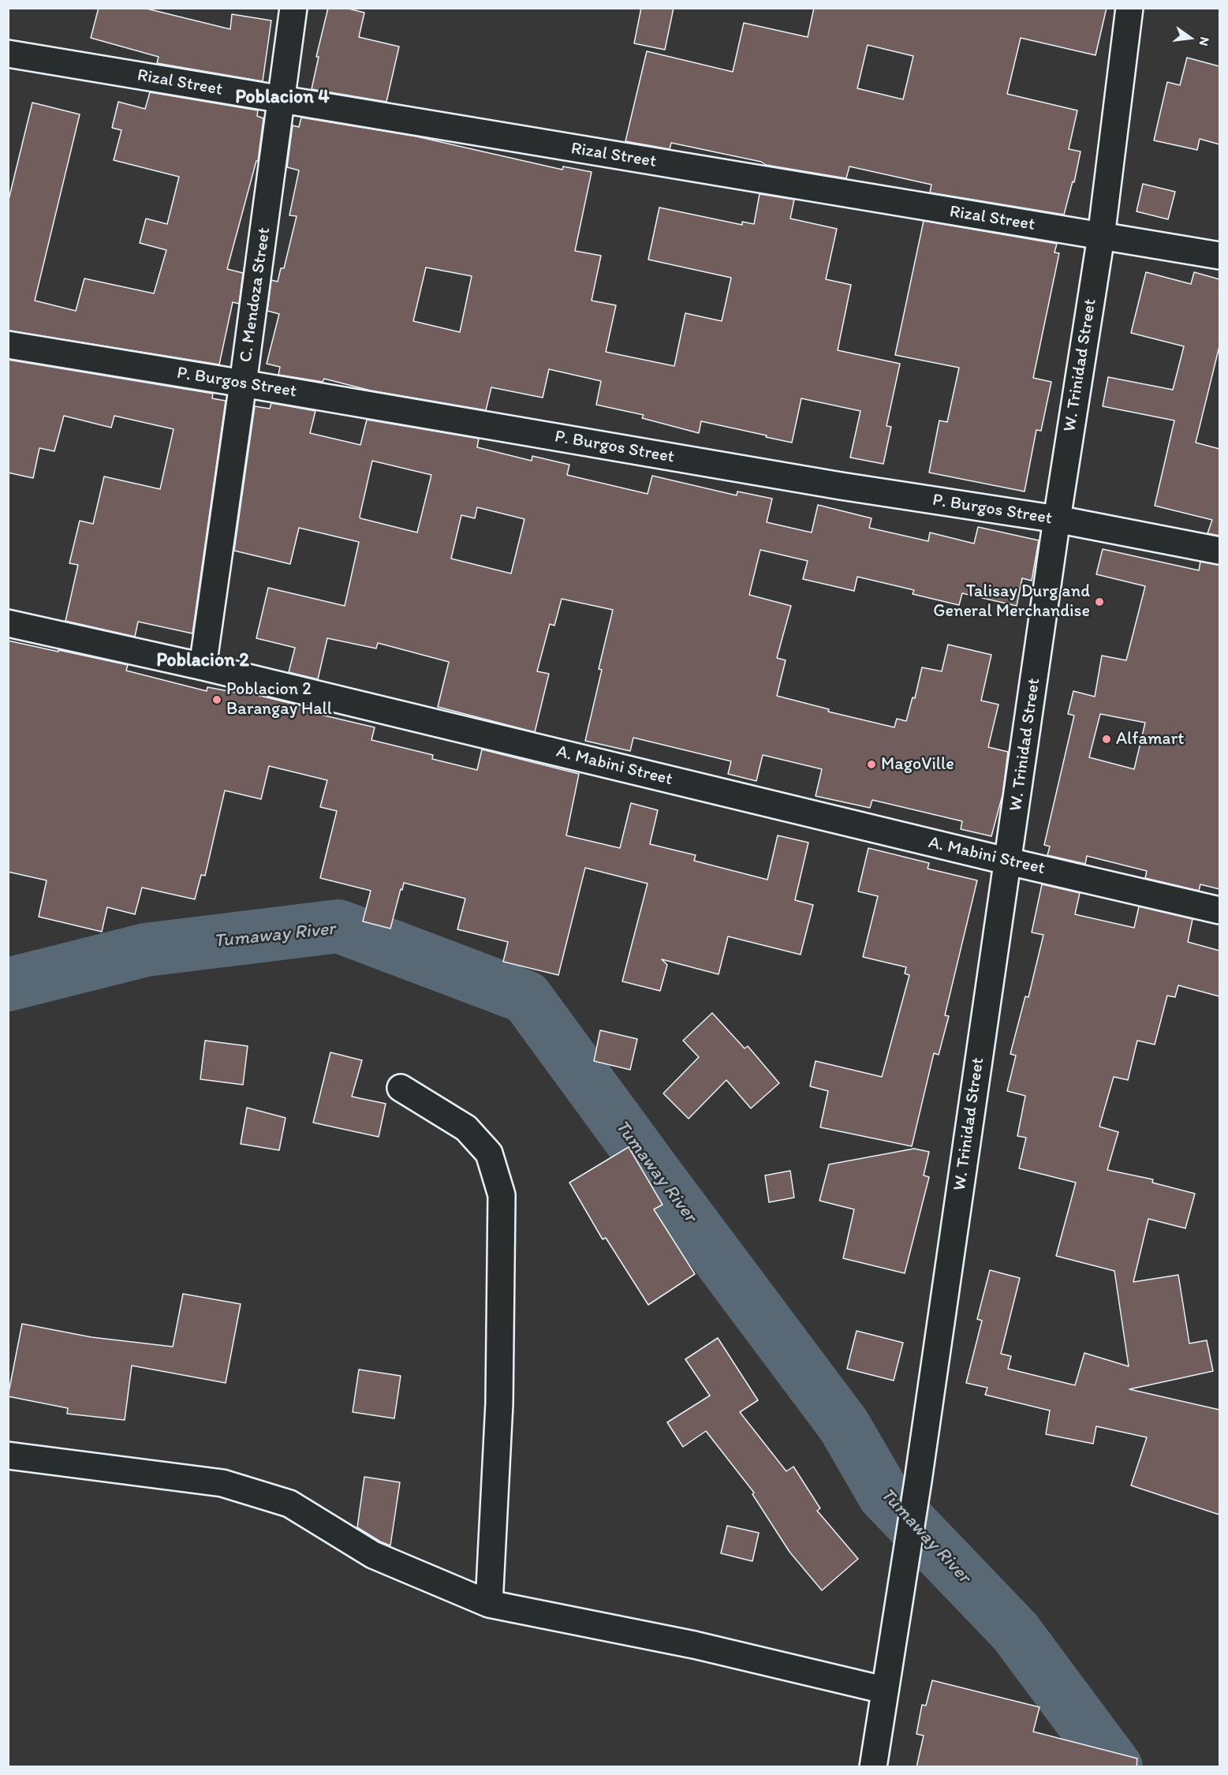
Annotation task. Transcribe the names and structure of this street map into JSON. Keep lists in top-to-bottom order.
{
  "streets": {
    "street": [
      "Rizal Street",
      "C. Mendoza Street",
      "W. Trinidad Street",
      "P. Burgos Street",
      "A. Mabini Street"
    ]
  },
  "crossings": [
    ["Rizal Street", "C. Mendoza Street"],
    ["Rizal Street", "W. Trinidad Street"],
    ["C. Mendoza Street", "P. Burgos Street"],
    ["C. Mendoza Street", "A. Mabini Street"],
    ["W. Trinidad Street", "P. Burgos Street"],
    ["W. Trinidad Street", "A. Mabini Street"]
  ],
  "districts": ["Poblacion 4", "Poblacion 2"],
  "water": ["Tumaway River"],
  "places": [
    "Talisay Durg and General Merchandise",
    "Poblacion 2 Barangay Hall",
    "Alfamart",
    "MagoVille"
  ],
  "north": "right"
}
